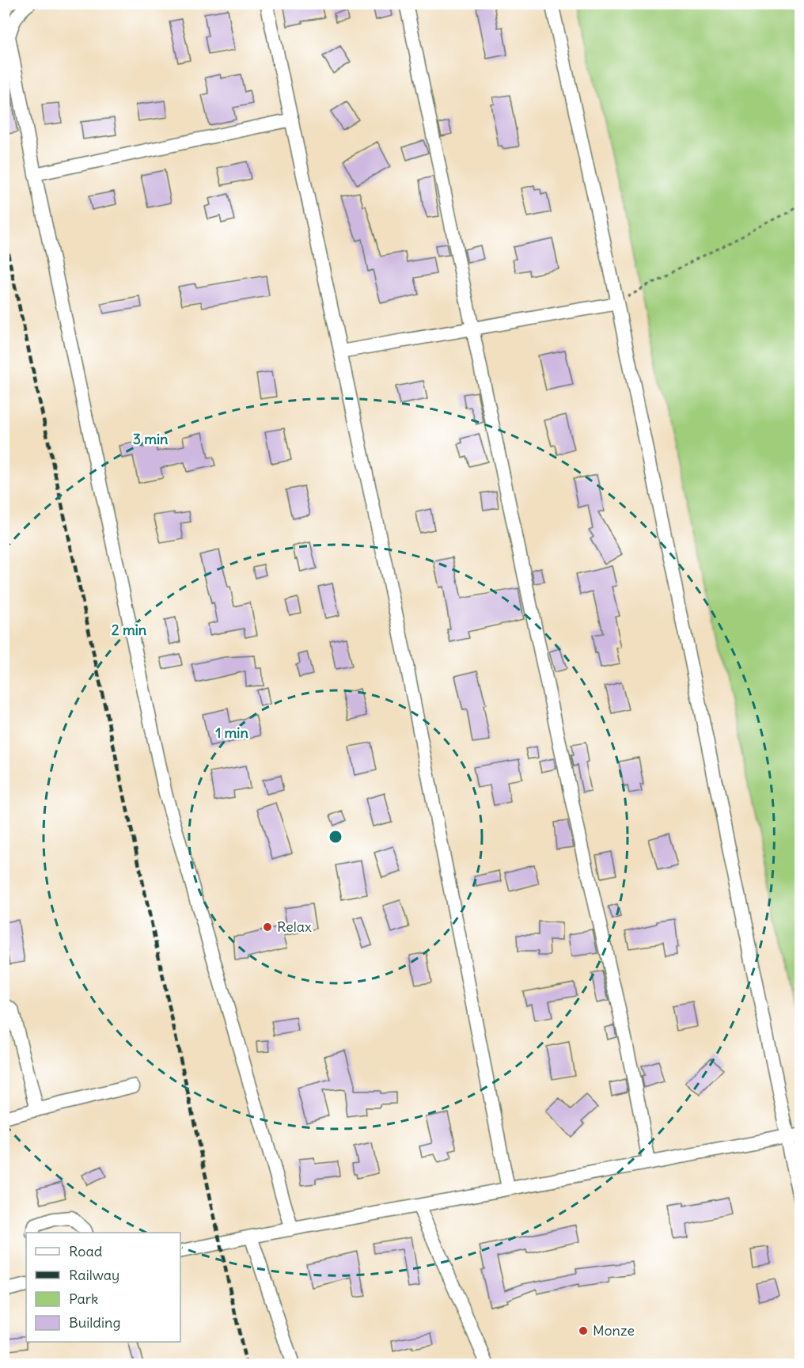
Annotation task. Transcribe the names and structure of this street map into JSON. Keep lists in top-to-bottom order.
{
  "places": ["Relax", "Monze"],
  "legend": [
    "Road",
    "Railway",
    "Park",
    "Building"
  ],
  "rings": ["3 min", "2 min", "1 min"]
}
